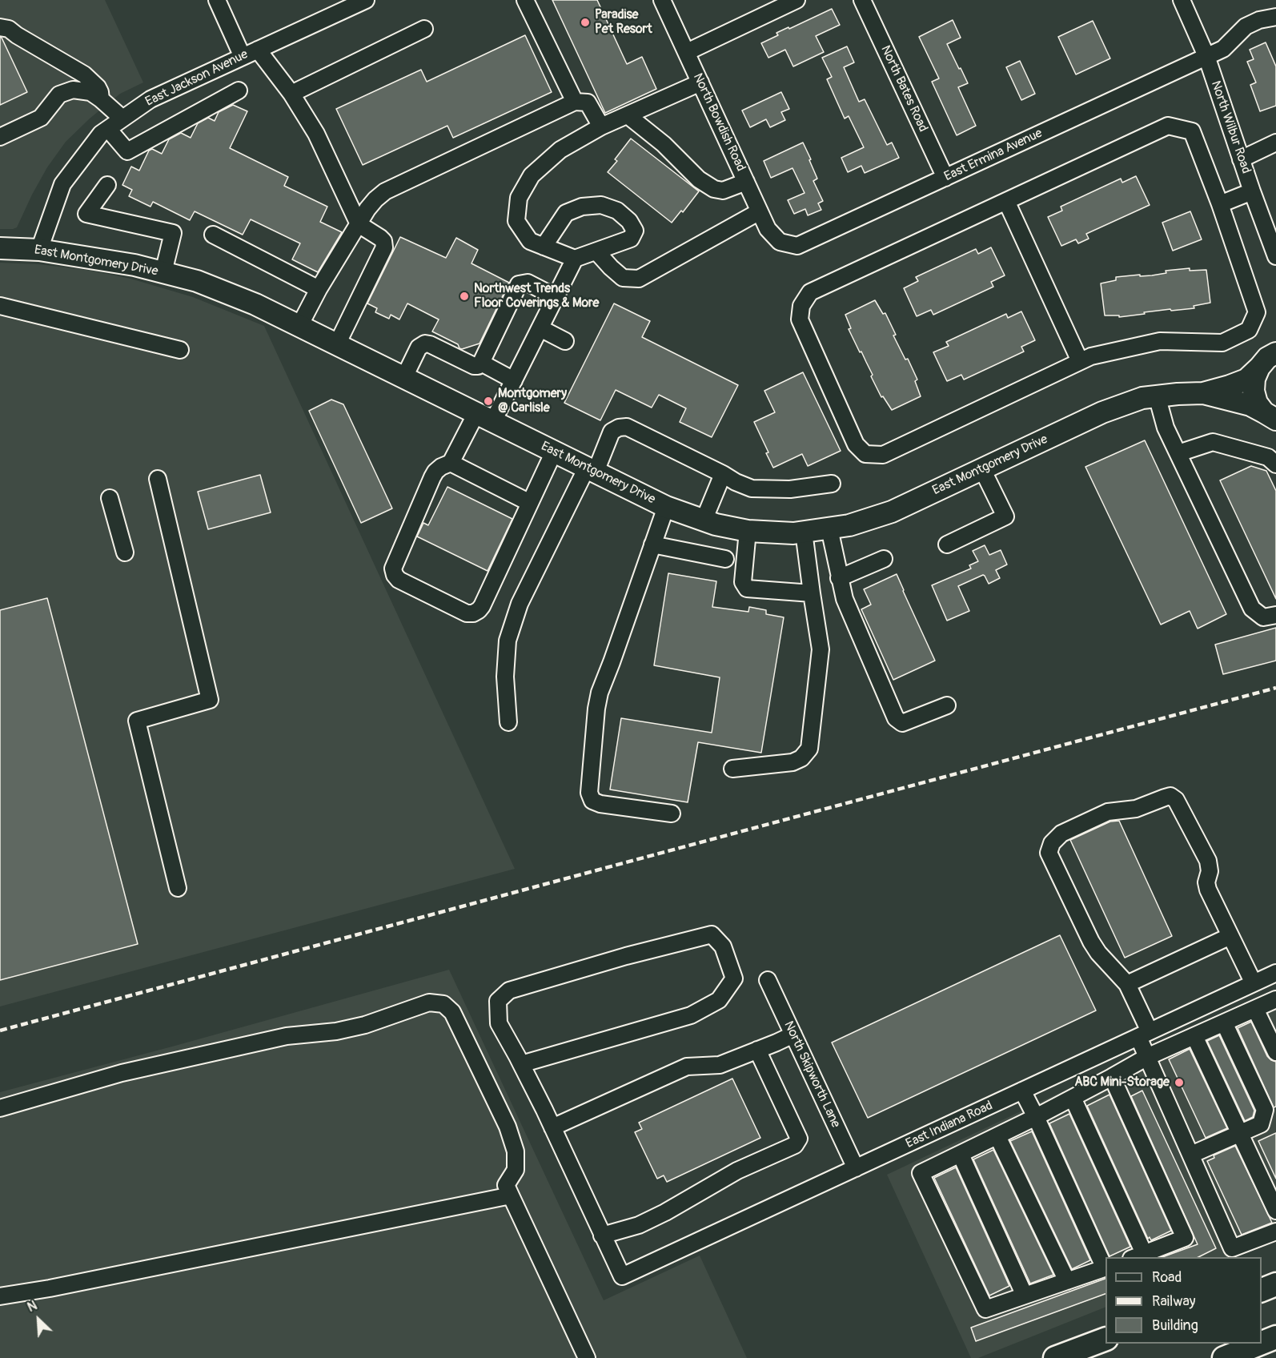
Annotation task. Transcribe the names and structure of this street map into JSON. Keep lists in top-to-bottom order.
{
  "streets": {
    "main road": ["East Montgomery Drive"],
    "street": [
      "East Jackson Avenue",
      "North Bates Road",
      "North Bowdish Road",
      "North Wilbur Road",
      "East Ermina Avenue",
      "North Skipworth Lane",
      "East Indiana Road"
    ]
  },
  "crossings": [
    ["East Jackson Avenue", "East Montgomery Drive"],
    ["North Bates Road", "East Ermina Avenue"],
    ["North Bowdish Road", "East Ermina Avenue"],
    ["North Wilbur Road", "East Ermina Avenue"],
    ["North Skipworth Lane", "East Indiana Road"]
  ],
  "places": [
    "Paradise Pet Resort",
    "Northwest Trends Floor Coverings & More",
    "Montgomery @ Carlisle",
    "ABC Mini-Storage"
  ],
  "legend": ["Road", "Railway", "Building"],
  "north": "top left"
}
